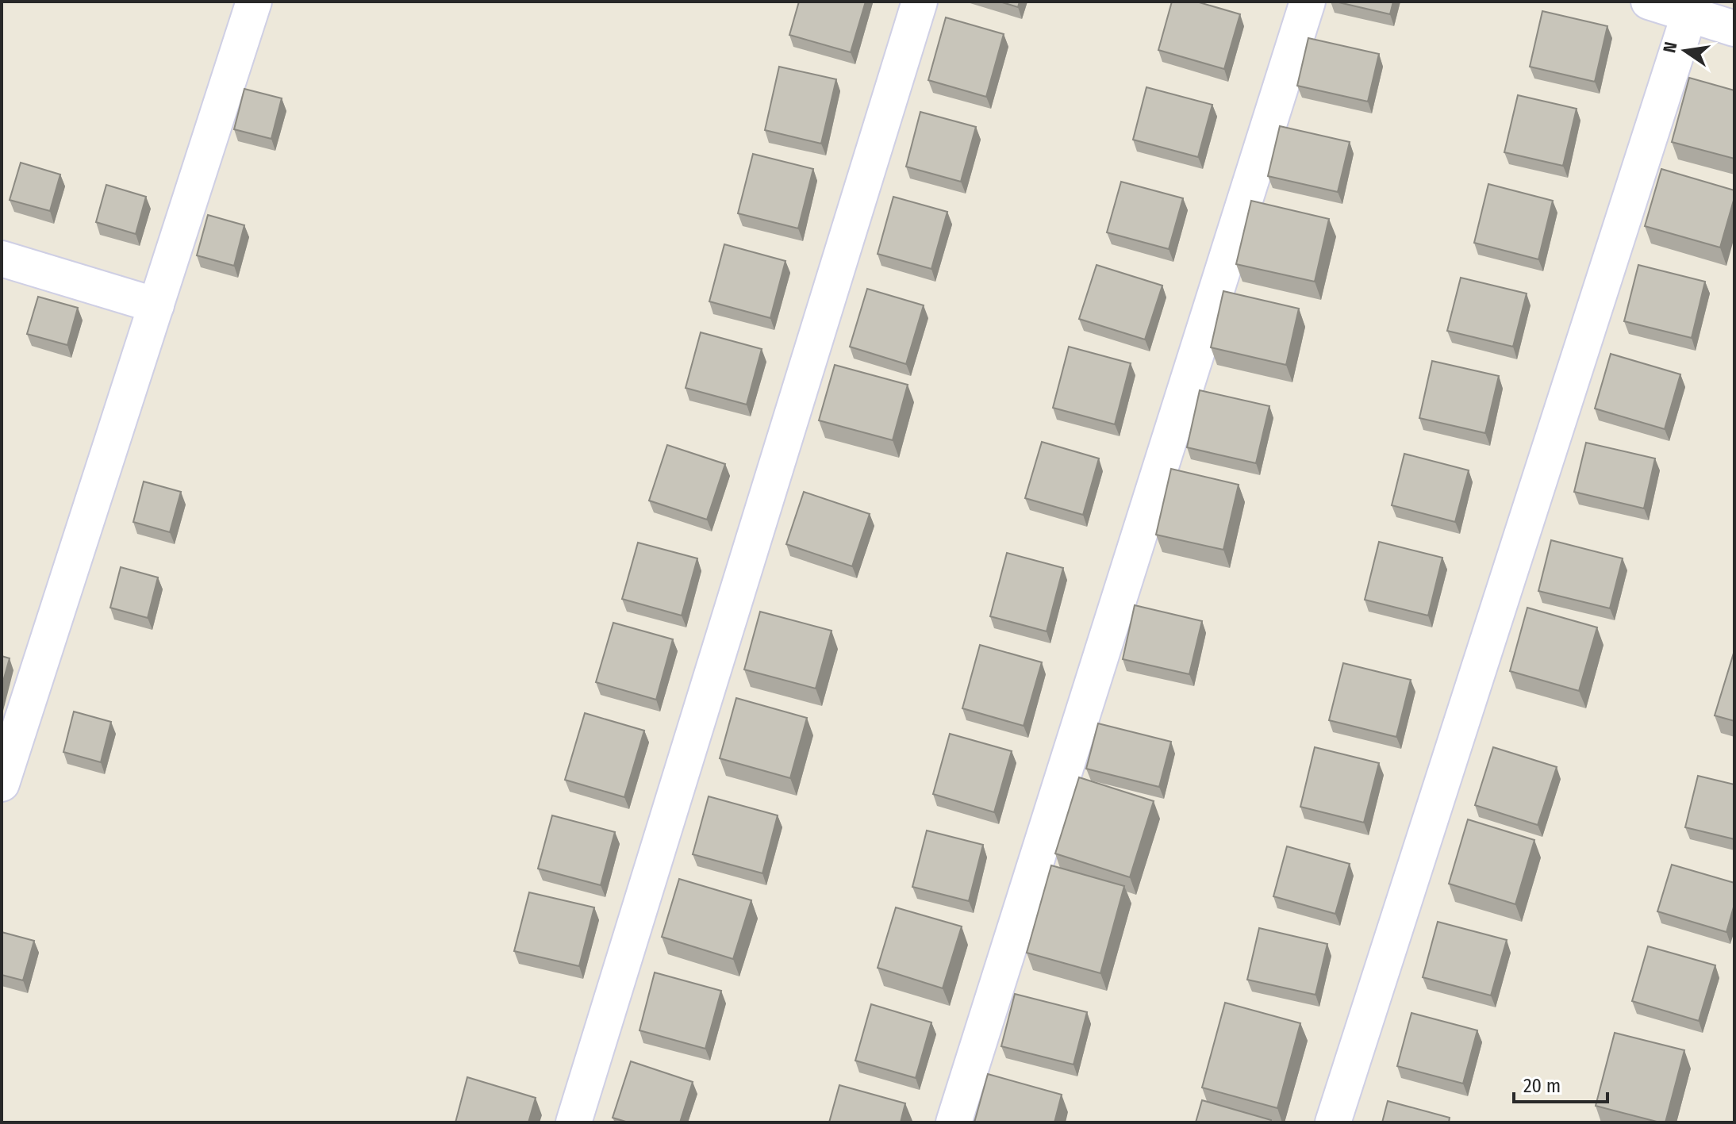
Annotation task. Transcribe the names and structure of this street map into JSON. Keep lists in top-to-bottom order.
{
  "scale_bar": "20 m",
  "north": "left"
}
